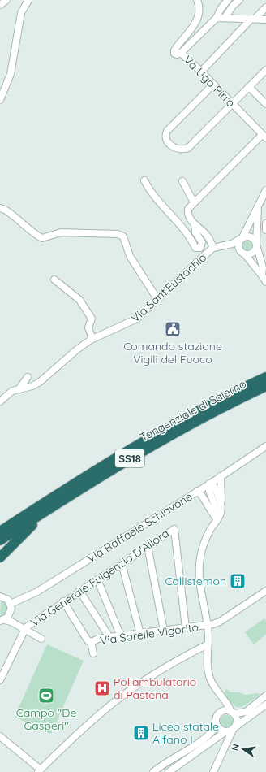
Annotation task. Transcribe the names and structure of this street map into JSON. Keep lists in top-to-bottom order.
{
  "streets": {
    "highway": ["Tangenziale di Salerno", "SS18"],
    "street": [
      "Va Ugo Pirro",
      "Via Sant'Eustachio",
      "Via Raffaele Schiavone",
      "Via Generale Fulgenzio D'Allora",
      "Via Sorelle Vigorito"
    ]
  },
  "crossings": [
    ["Via Generale Fulgenzio D'Allora", "Via Sorelle Vigorito"]
  ],
  "places": {
    "public building": ["Comando stazione Vigili del Fuoco"],
    "building": ["Callistemon", "Liceo statale Alfano I"],
    "hospital": ["Poliambulatorio di Pastena"],
    "sports": ["Campo \"De Gasperi\""]
  },
  "north": "left"
}
